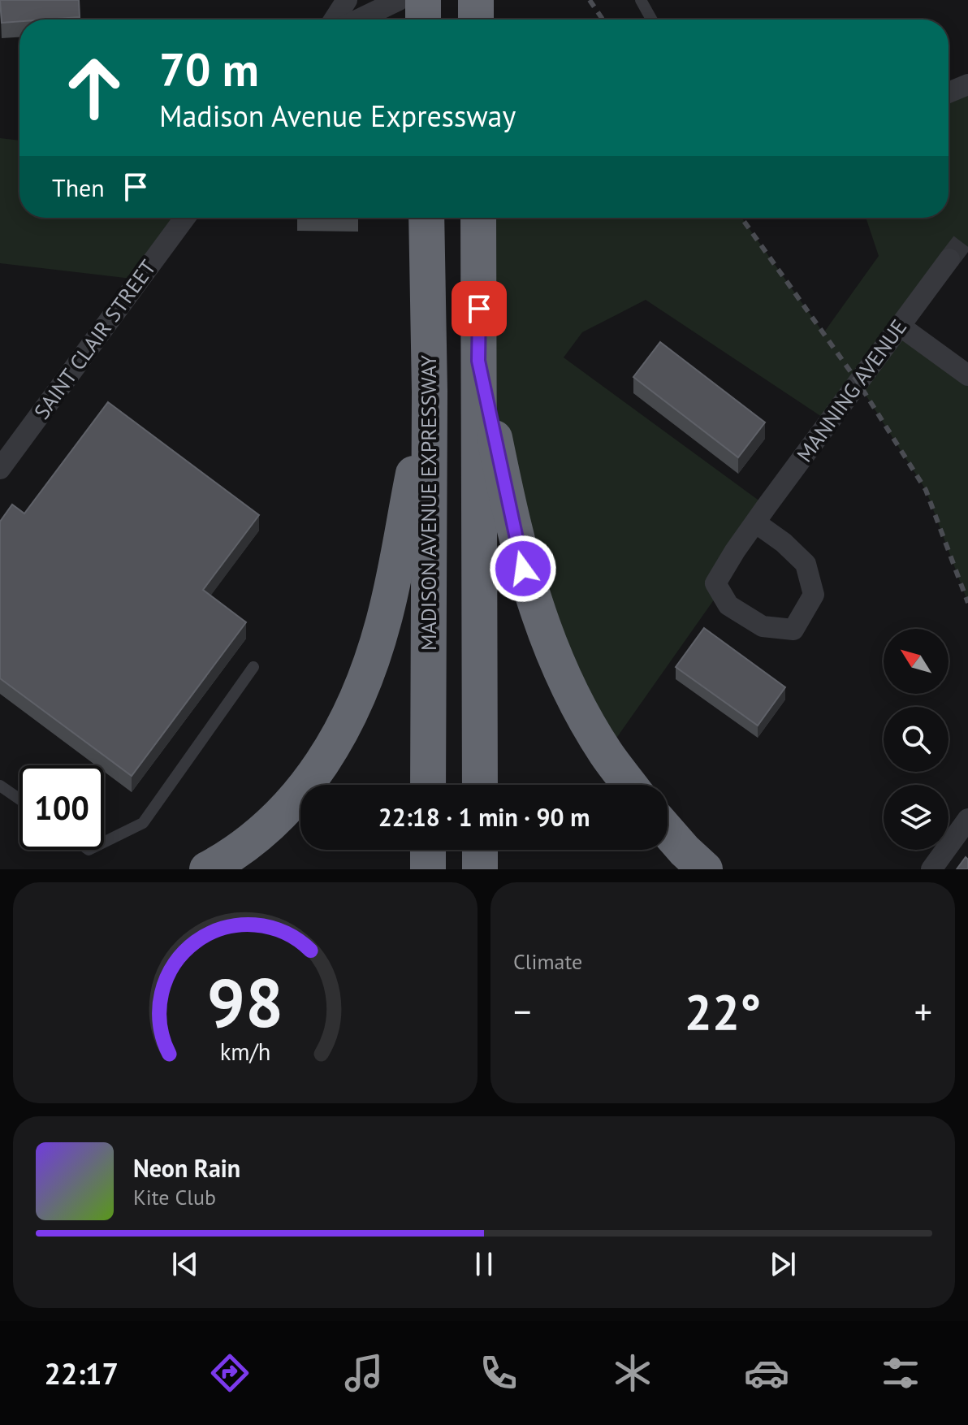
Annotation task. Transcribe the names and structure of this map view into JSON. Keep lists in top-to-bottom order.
{
  "streets": {
    "highway": ["MADISON AVENUE EXPRESSWAY"],
    "street": ["SAINT CLAIR STREET", "MANNING AVENUE"]
  },
  "north": "top left",
  "page": {
    "turn": ["70 m", "Madison Avenue Expressway"],
    "then": "Then",
    "limit": "100",
    "trip": "22:18 · 1 min · 90 m",
    "tile": "Climate",
    "heat": ["−", "22°", "+"],
    "song": ["Neon Rain", "Kite Club"],
    "tabs": "22:17",
    "gauge": ["98", "km/h"]
  }
}
